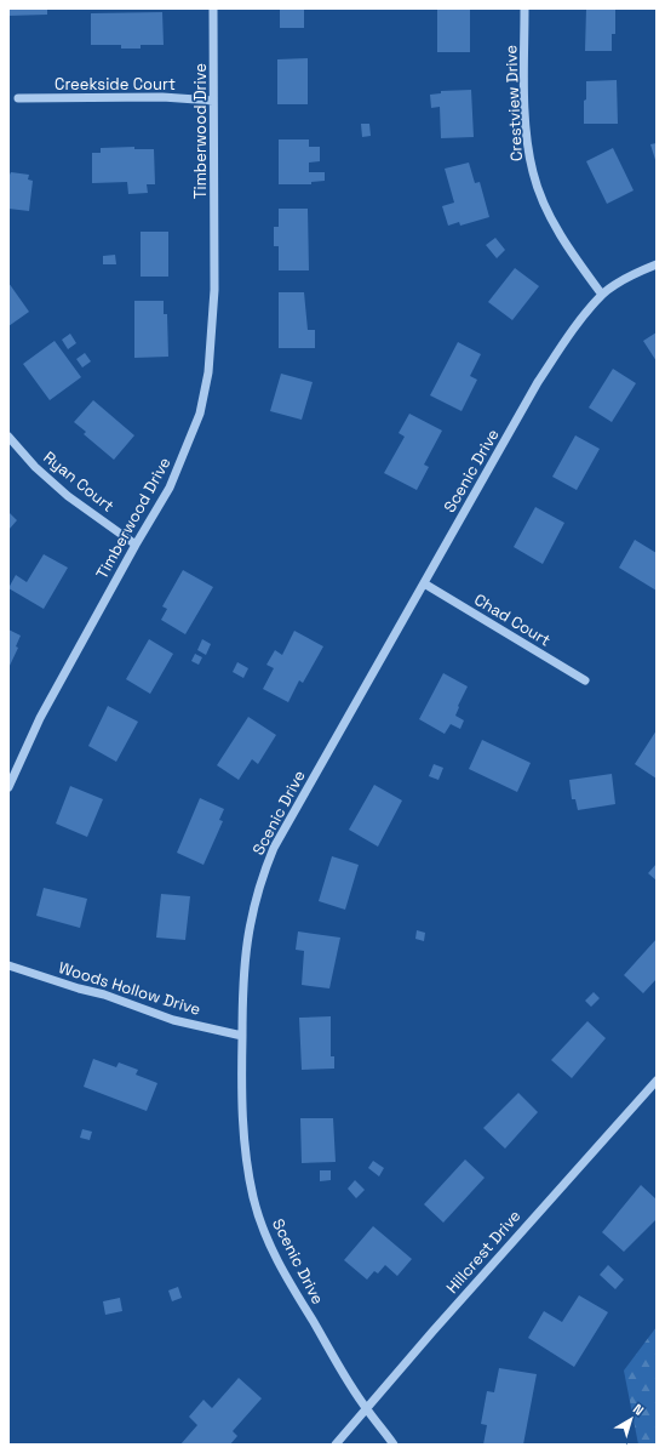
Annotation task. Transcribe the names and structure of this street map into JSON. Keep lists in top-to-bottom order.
{
  "streets": {
    "street": [
      "Creekside Court",
      "Crestview Drive",
      "Timberwood Drive",
      "Scenic Drive",
      "Ryan Court",
      "Chad Court",
      "Woods Hollow Drive",
      "Hillcrest Drive"
    ]
  },
  "crossings": [
    ["Creekside Court", "Timberwood Drive"],
    ["Crestview Drive", "Scenic Drive"],
    ["Timberwood Drive", "Ryan Court"],
    ["Scenic Drive", "Chad Court"],
    ["Scenic Drive", "Woods Hollow Drive"],
    ["Scenic Drive", "Hillcrest Drive"]
  ],
  "north": "top right"
}
